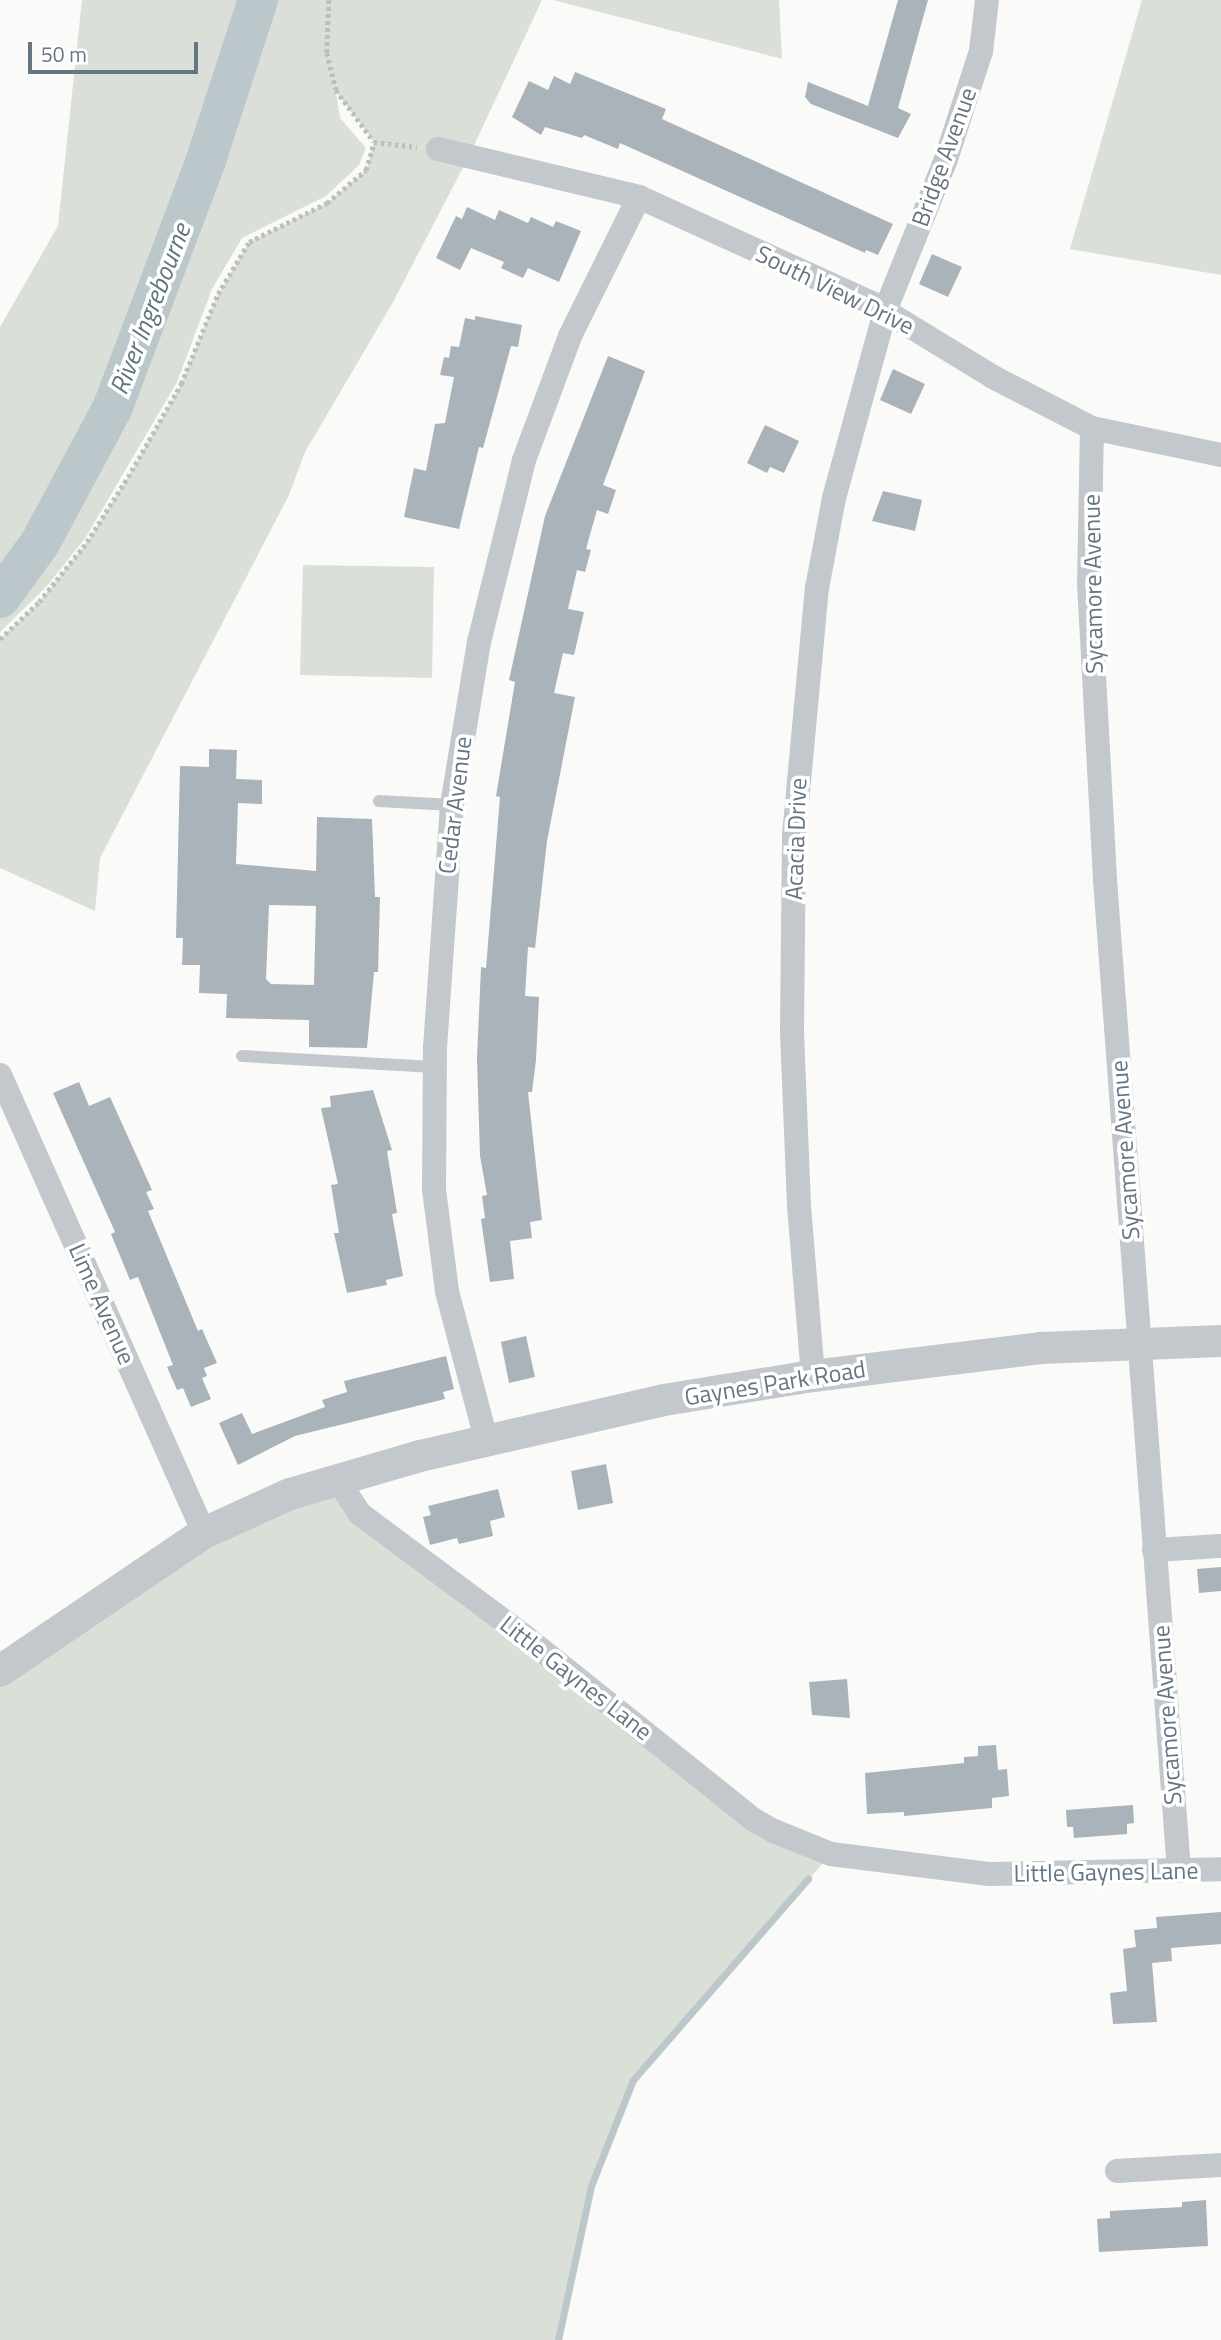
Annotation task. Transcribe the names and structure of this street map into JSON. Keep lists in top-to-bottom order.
{
  "streets": {
    "street": [
      "Bridge Avenue",
      "South View Drive",
      "Sycamore Avenue",
      "Cedar Avenue",
      "Acacia Drive",
      "Lime Avenue",
      "Gaynes Park Road",
      "Little Gaynes Lane"
    ]
  },
  "crossings": [
    ["Bridge Avenue", "South View Drive"],
    ["Bridge Avenue", "Acacia Drive"],
    ["South View Drive", "Sycamore Avenue"],
    ["South View Drive", "Cedar Avenue"],
    ["South View Drive", "Acacia Drive"],
    ["Sycamore Avenue", "Gaynes Park Road"],
    ["Sycamore Avenue", "Little Gaynes Lane"],
    ["Cedar Avenue", "Gaynes Park Road"],
    ["Acacia Drive", "Gaynes Park Road"],
    ["Gaynes Park Road", "Little Gaynes Lane"]
  ],
  "water": ["River Ingrebourne"],
  "scale_bar": "50 m"
}
